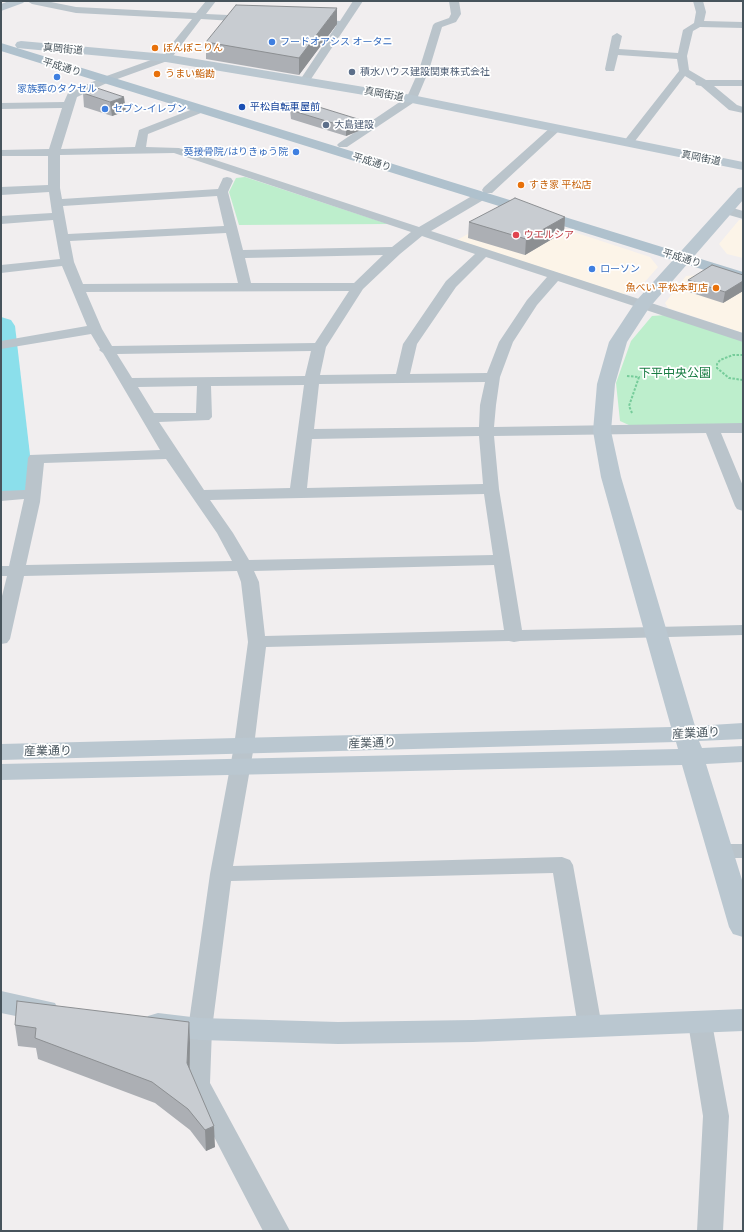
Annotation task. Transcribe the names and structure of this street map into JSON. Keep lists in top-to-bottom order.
{
  "streets": {
    "main road": ["平成通り"],
    "street": ["真岡街道", "産業通り"]
  },
  "crossings": [
    ["真岡街道", "平成通り"]
  ],
  "parks": ["下平中央公園"],
  "places": [
    "フードオアシス オータニ",
    "ぽんぽこりん",
    "積水ハウス建設関東株式会社",
    "うまい鮨勘",
    "家族葬のタクセル",
    "平松自転車屋前",
    "セブン-イレブン",
    "大島建設",
    "葵接骨院/はりきゅう院",
    "すき家 平松店",
    "ウエルシア",
    "ローソン",
    "魚べい 平松本町店"
  ]
}
